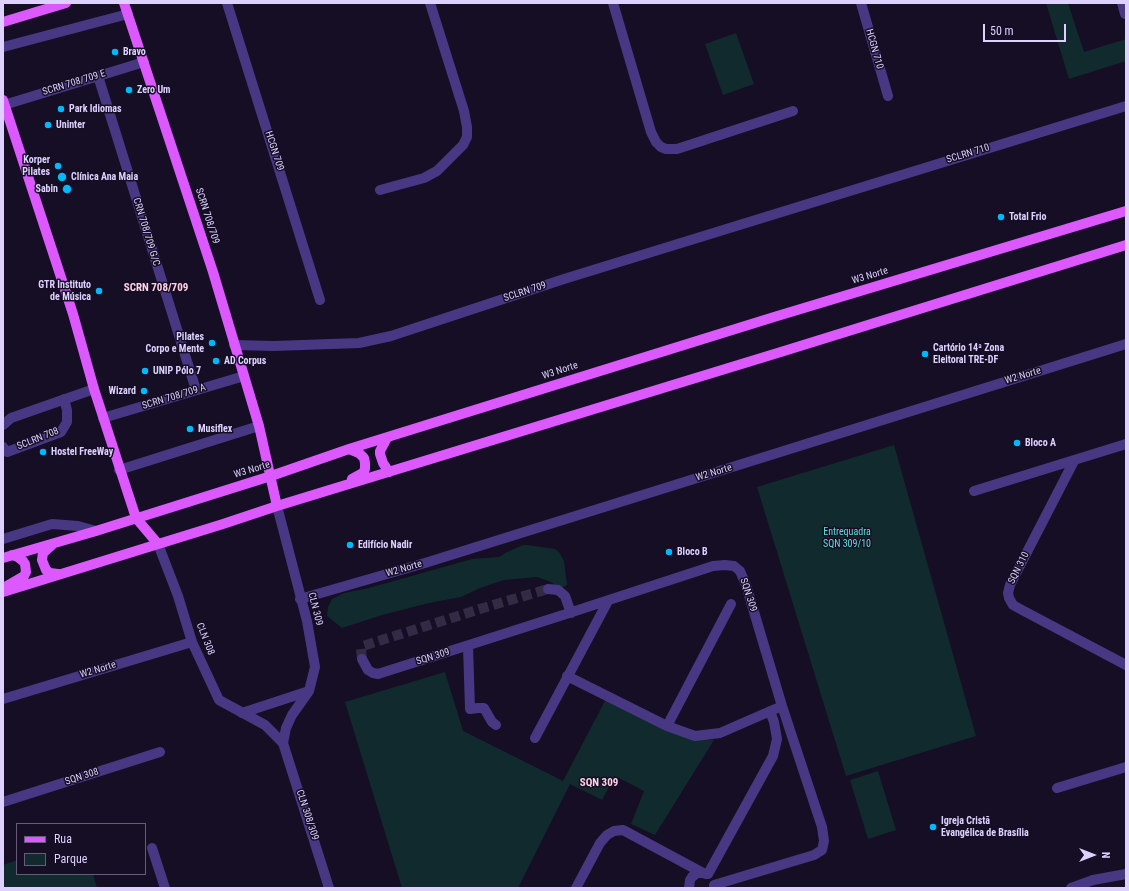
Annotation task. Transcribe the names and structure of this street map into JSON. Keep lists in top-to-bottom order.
{
  "streets": {
    "main road": [
      "SCRN 708/709",
      "W3 Norte",
      "CLN 309",
      "CLN 308"
    ],
    "street": [
      "HCGN 710",
      "SCRN 708/709 E",
      "HCGN 709",
      "SCLRN 710",
      "CRN 708/709 G/C",
      "SCLRN 709",
      "W2 Norte",
      "SCRN 708/709 A",
      "SCLRN 708",
      "SQN 310",
      "SQN 309",
      "SQN 308",
      "CLN 308/309"
    ]
  },
  "crossings": [
    ["SCRN 708/709 E", "SCRN 708/709"],
    ["SCRN 708/709 E", "CRN 708/709 G/C"],
    ["SCLRN 710", "SCLRN 709"],
    ["SCRN 708/709", "W3 Norte"],
    ["SCRN 708/709", "SCLRN 709"],
    ["SCRN 708/709", "SCRN 708/709 A"],
    ["SCRN 708/709", "CLN 309"],
    ["CRN 708/709 G/C", "SCRN 708/709 A"],
    ["W3 Norte", "CLN 309"],
    ["W3 Norte", "CLN 308"],
    ["W2 Norte", "CLN 309"],
    ["W2 Norte", "CLN 308"],
    ["CLN 309", "CLN 308"],
    ["CLN 309", "CLN 308/309"],
    ["CLN 308", "CLN 308/309"]
  ],
  "districts": ["SCRN 708/709", "SQN 309"],
  "parks": ["Entrequadra SQN 309/10"],
  "places": [
    "Bravo",
    "Zero Um",
    "Park Idiomas",
    "Uninter",
    "Korper Pilates",
    "Clínica Ana Maia",
    "Sabin",
    "Total Frio",
    "GTR Instituto de Música",
    "Pilates Corpo e Mente",
    "Cartório 14ª Zona Eleitoral TRE-DF",
    "AD Corpus",
    "UNIP Pólo 7",
    "Wizard",
    "Musiflex",
    "Bloco A",
    "Hostel FreeWay",
    "Edifício Nadir",
    "Bloco B",
    "Igreja Cristã Evangélica de Brasília"
  ],
  "legend": ["Rua", "Parque"],
  "scale_bar": "50 m",
  "north": "right"
}
